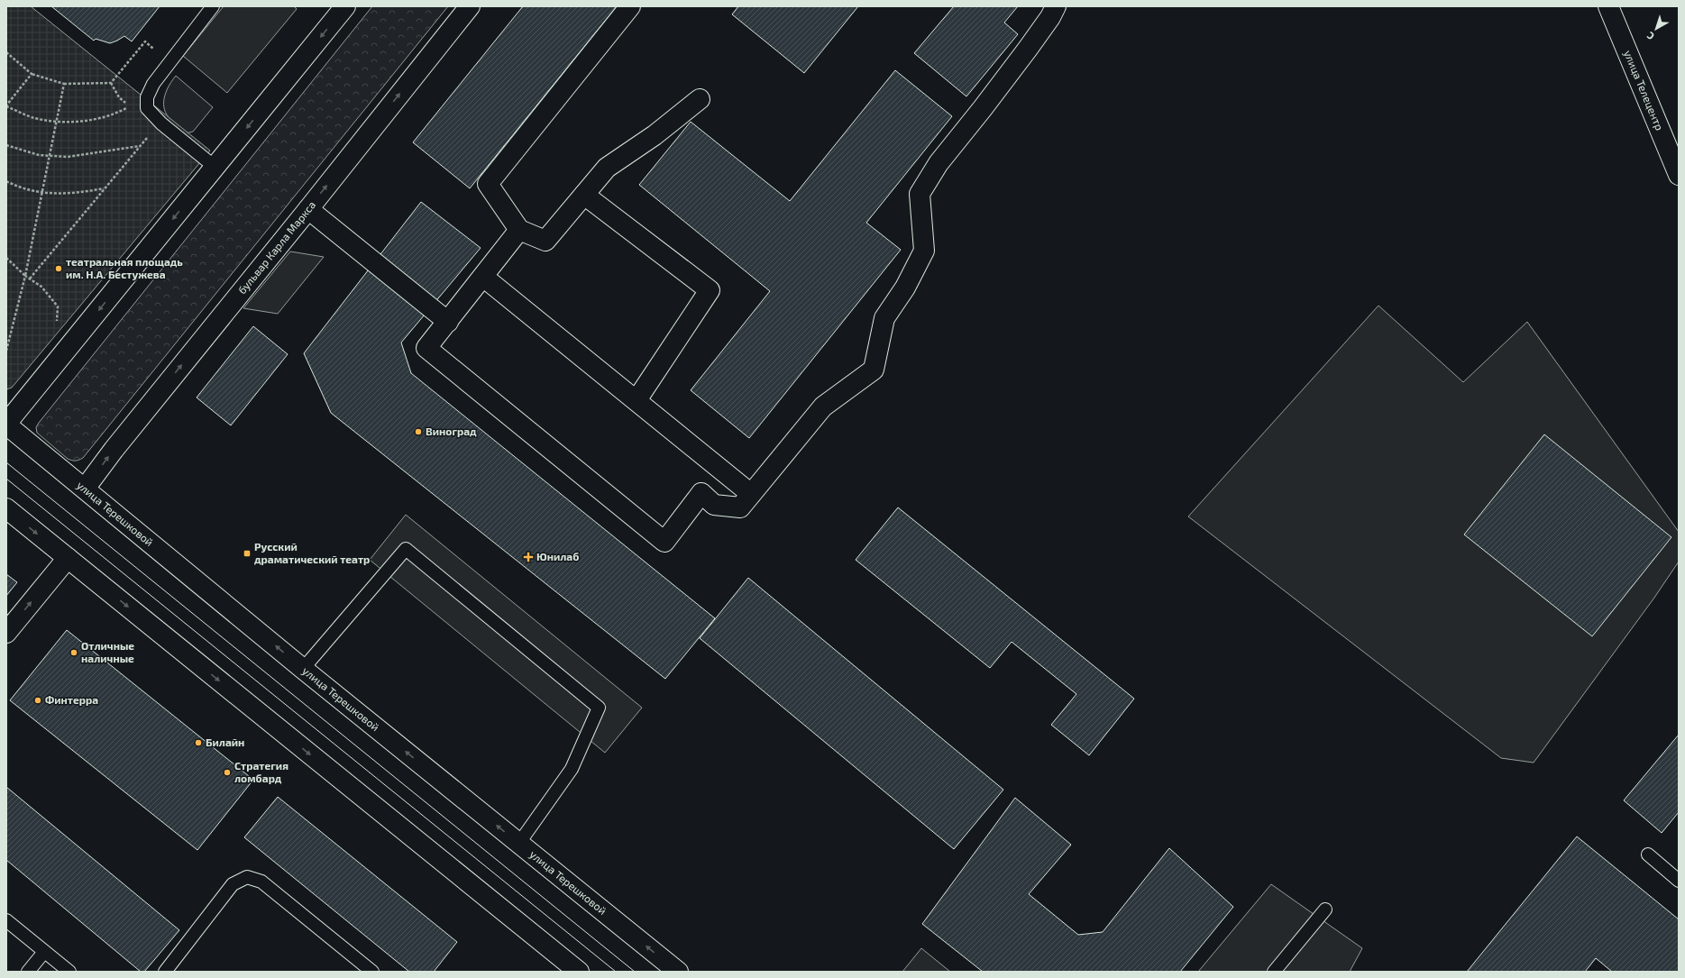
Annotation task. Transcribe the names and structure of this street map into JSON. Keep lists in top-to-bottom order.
{
  "streets": {
    "street": ["улица Телецентр", "бульвар Карла Маркса", "улица Терешковой"]
  },
  "crossings": [
    ["бульвар Карла Маркса", "улица Терешковой"]
  ],
  "places": {
    "other": [
      "театральная площадь им. Н.А. Бестужева",
      "Виноград",
      "Отличные наличные",
      "Финтерра",
      "Билайн",
      "Стратегия ломбард"
    ],
    "transit": ["Русский драматический театр"],
    "health": ["Юнилаб"]
  },
  "north": "bottom left"
}
